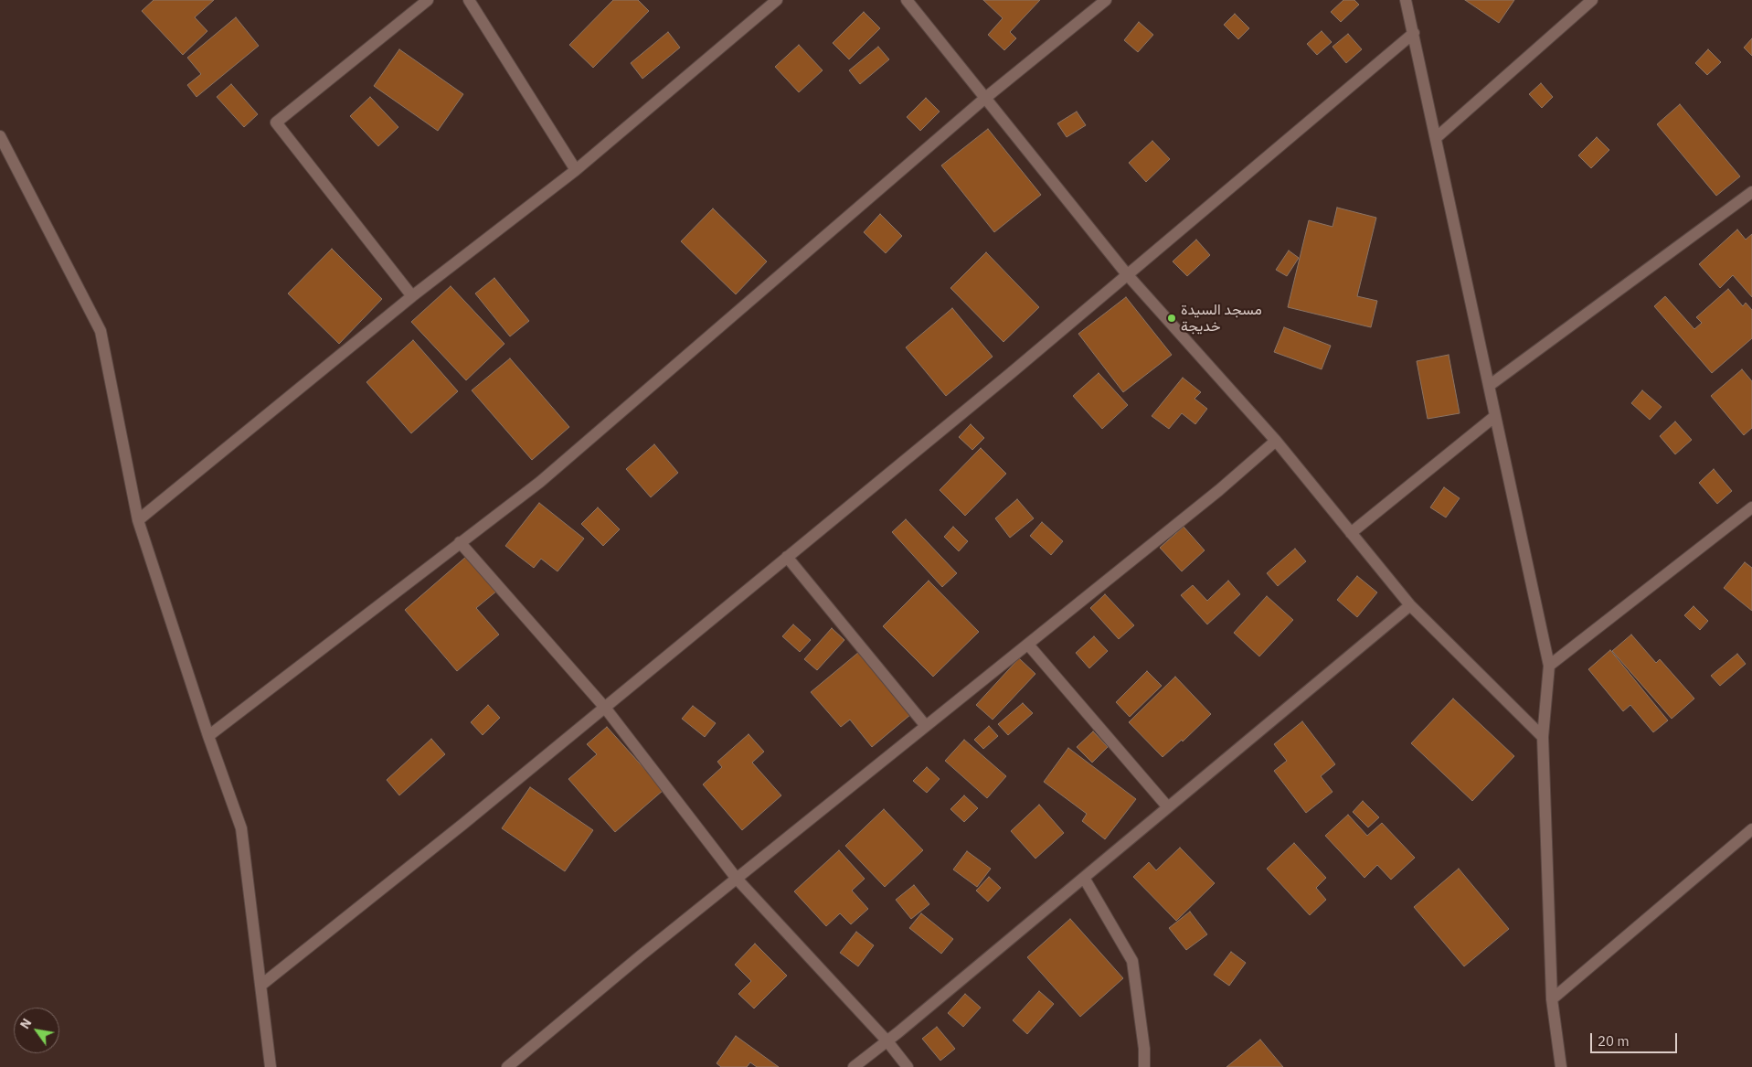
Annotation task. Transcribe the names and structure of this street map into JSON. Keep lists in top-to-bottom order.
{
  "places": ["مسجد السيدة خديجة"],
  "scale_bar": "20 m",
  "north": "top left"
}
